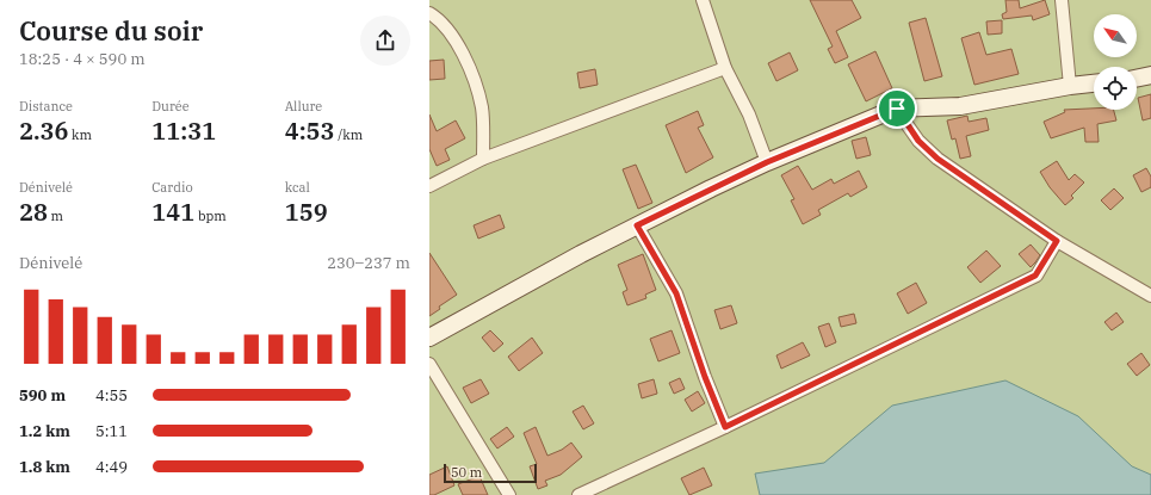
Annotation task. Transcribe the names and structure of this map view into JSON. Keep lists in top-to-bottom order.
{
  "scale_bar": "50 m",
  "north": "top left",
  "page": {
    "heading": ["Course du soir", "18:25 · 4 × 590 m"],
    "stats": [
      ["Distance", "2.36 km"],
      ["Durée", "11:31"],
      ["Allure", "4:53 /km"],
      ["Dénivelé", "28 m"],
      ["Cardio", "141 bpm"],
      ["kcal", "159"]
    ],
    "chart": ["Dénivelé", "230–237 m"],
    "list": [
      {
        "name": "590 m",
        "note": "4:55"
      },
      {
        "name": "1.2 km",
        "note": "5:11"
      },
      {
        "name": "1.8 km",
        "note": "4:49"
      }
    ],
    "scale": "50 m"
  }
}
